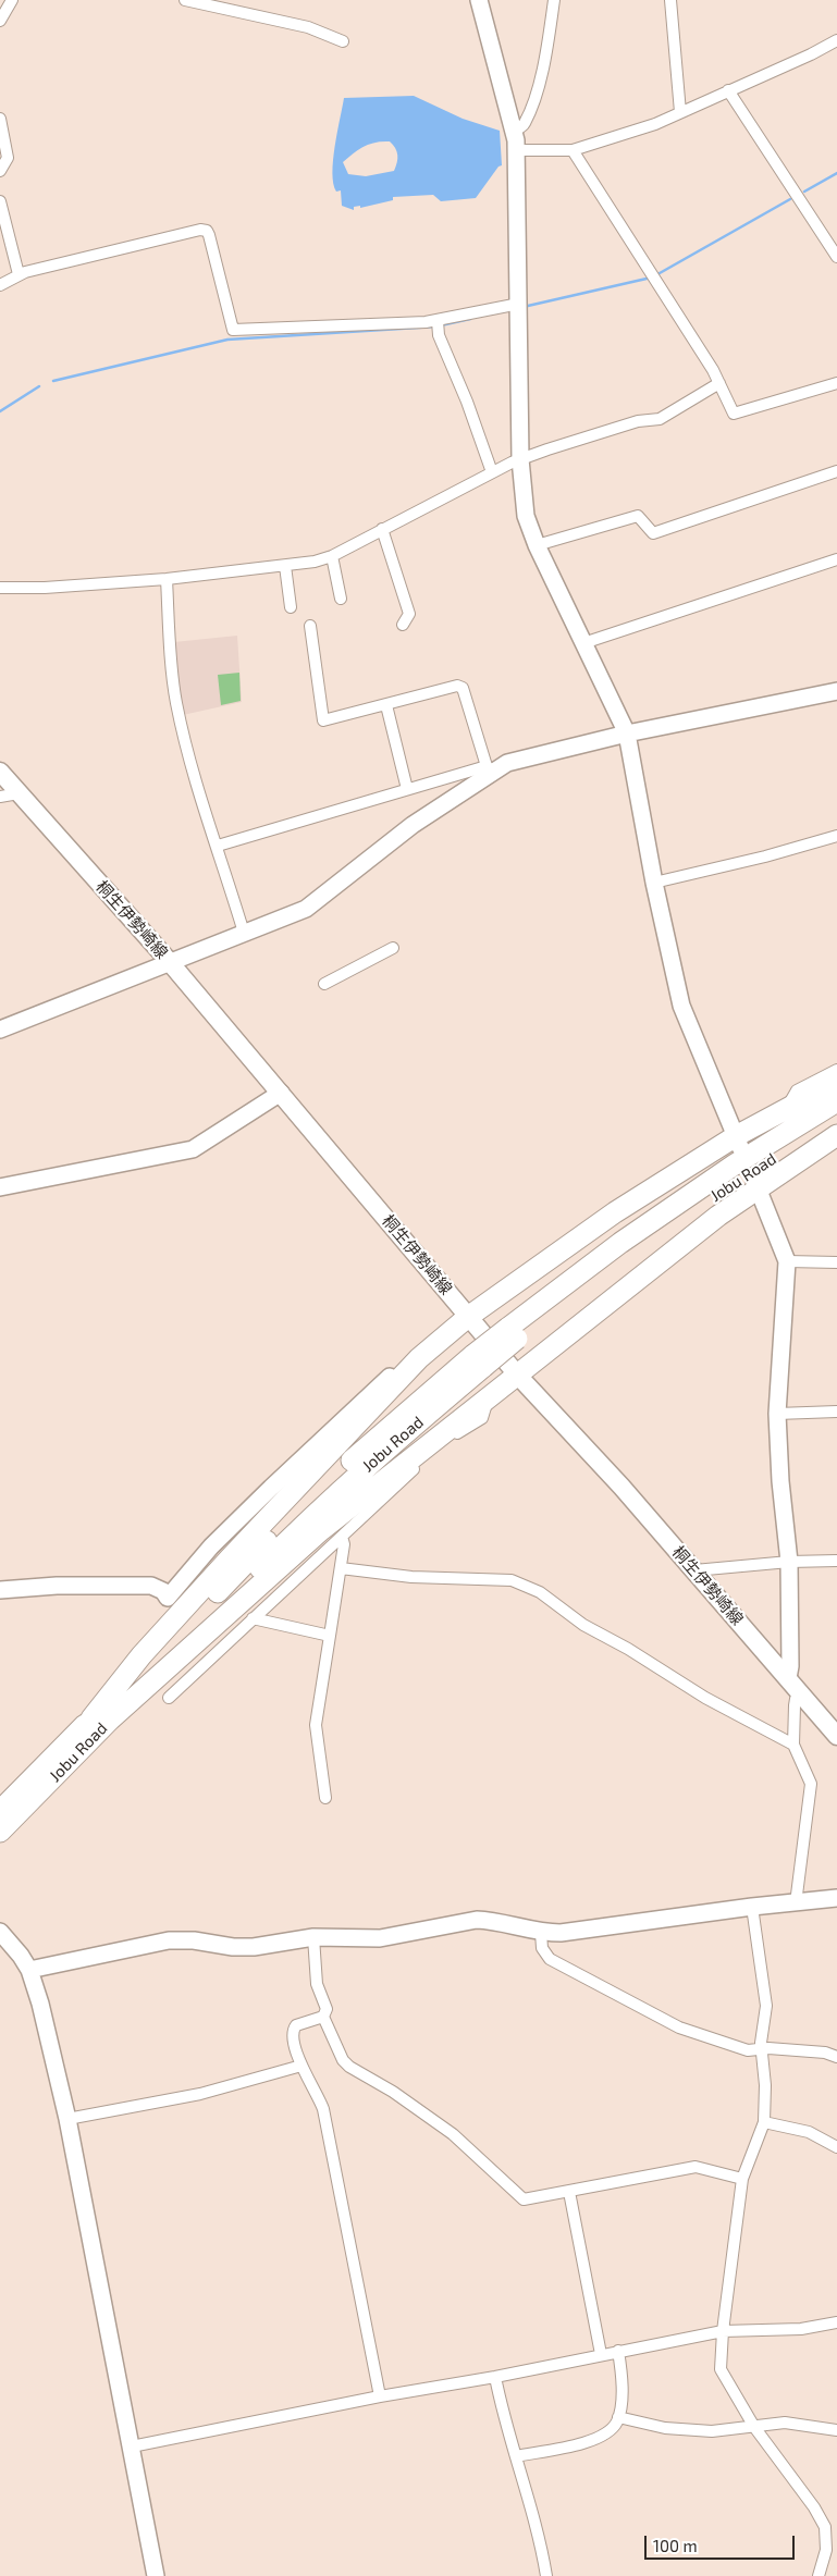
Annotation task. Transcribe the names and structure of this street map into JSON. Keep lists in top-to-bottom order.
{
  "streets": {
    "highway": ["Jobu Road"],
    "main road": ["桐生伊勢崎線"]
  },
  "scale_bar": "100 m"
}
